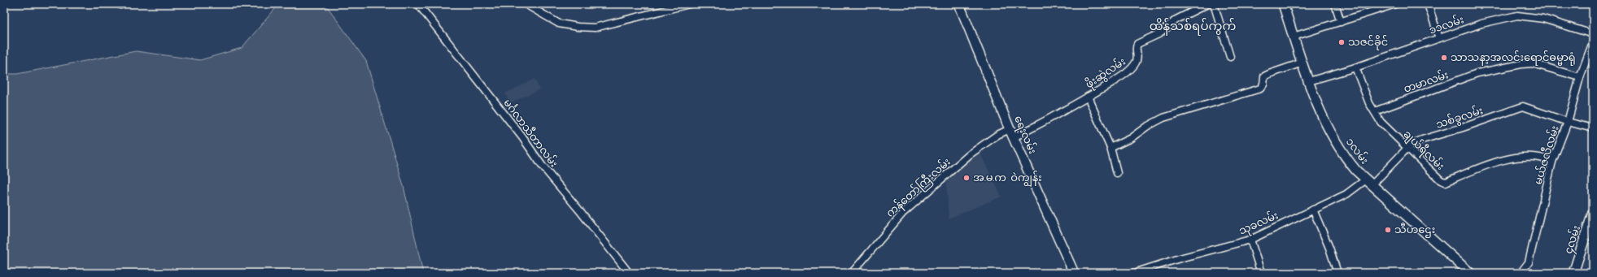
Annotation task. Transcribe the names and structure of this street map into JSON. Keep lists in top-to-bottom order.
{
  "streets": {
    "street": [
      "၁၁လမ်း",
      "ဖိုးဆွဲလမ်း",
      "တမာလမ်း",
      "သစ်ခွလမ်း",
      "မင်္ဂလာသီတာလမ်း",
      "ရေးလမ်း",
      "ချယ်ရီလမ်း",
      "၁လမ်း",
      "မယ်ဇလီလမ်း",
      "ကန်တော်ကြီးလမ်း",
      "သုခလမ်း",
      "၄လမ်း"
    ]
  },
  "crossings": [
    ["၁၁လမ်း", "ချယ်ရီလမ်း"],
    ["၁၁လမ်း", "၁လမ်း"],
    ["ဖိုးဆွဲလမ်း", "ရေးလမ်း"],
    ["ဖိုးဆွဲလမ်း", "ကန်တော်ကြီးလမ်း"],
    ["တမာလမ်း", "ချယ်ရီလမ်း"],
    ["တမာလမ်း", "မယ်ဇလီလမ်း"],
    ["သစ်ခွလမ်း", "ချယ်ရီလမ်း"],
    ["သစ်ခွလမ်း", "၁လမ်း"],
    ["သစ်ခွလမ်း", "မယ်ဇလီလမ်း"],
    ["သစ်ခွလမ်း", "သုခလမ်း"],
    ["ရေးလမ်း", "ကန်တော်ကြီးလမ်း"],
    ["ချယ်ရီလမ်း", "မယ်ဇလီလမ်း"],
    ["၁လမ်း", "သုခလမ်း"]
  ],
  "districts": ["ထိန်သစ်ရပ်ကွက်"],
  "places": [
    "သဇင်ခိုင်",
    "သာသနာ့အလင်းရောင်ဓမ္မာရုံ",
    "အ.မ.က ဝဲကျွန်း",
    "သီဟဌေး"
  ]
}
